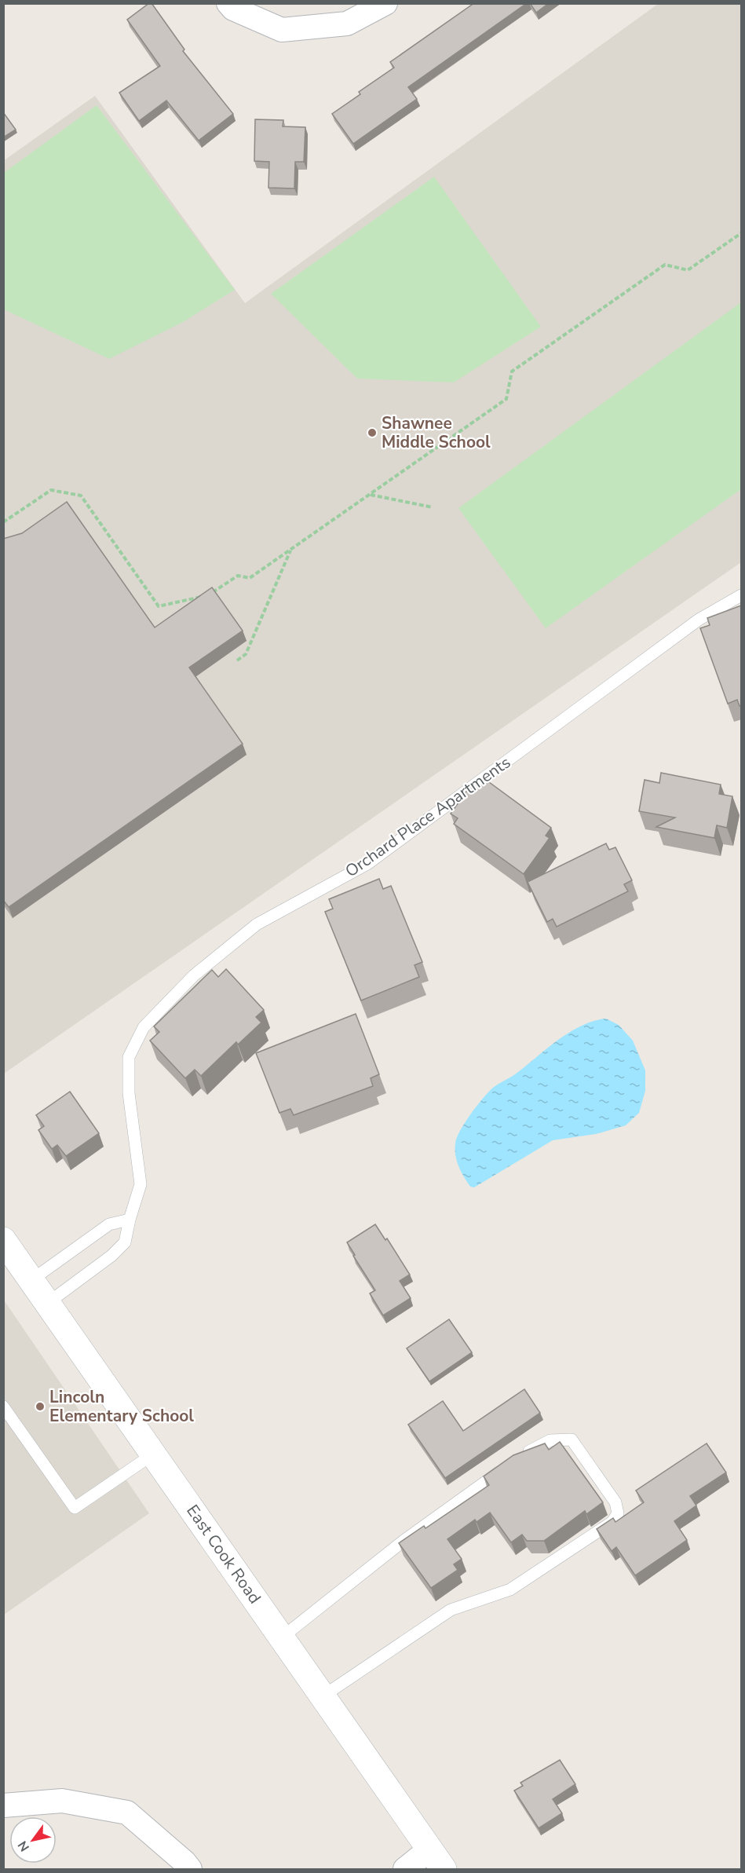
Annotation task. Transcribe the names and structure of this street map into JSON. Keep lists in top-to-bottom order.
{
  "streets": {
    "main road": ["East Cook Road"],
    "lane": ["Orchard Place Apartments"]
  },
  "crossings": [
    ["Orchard Place Apartments", "East Cook Road"]
  ],
  "places": ["Shawnee Middle School", "Lincoln Elementary School"],
  "north": "bottom left"
}
